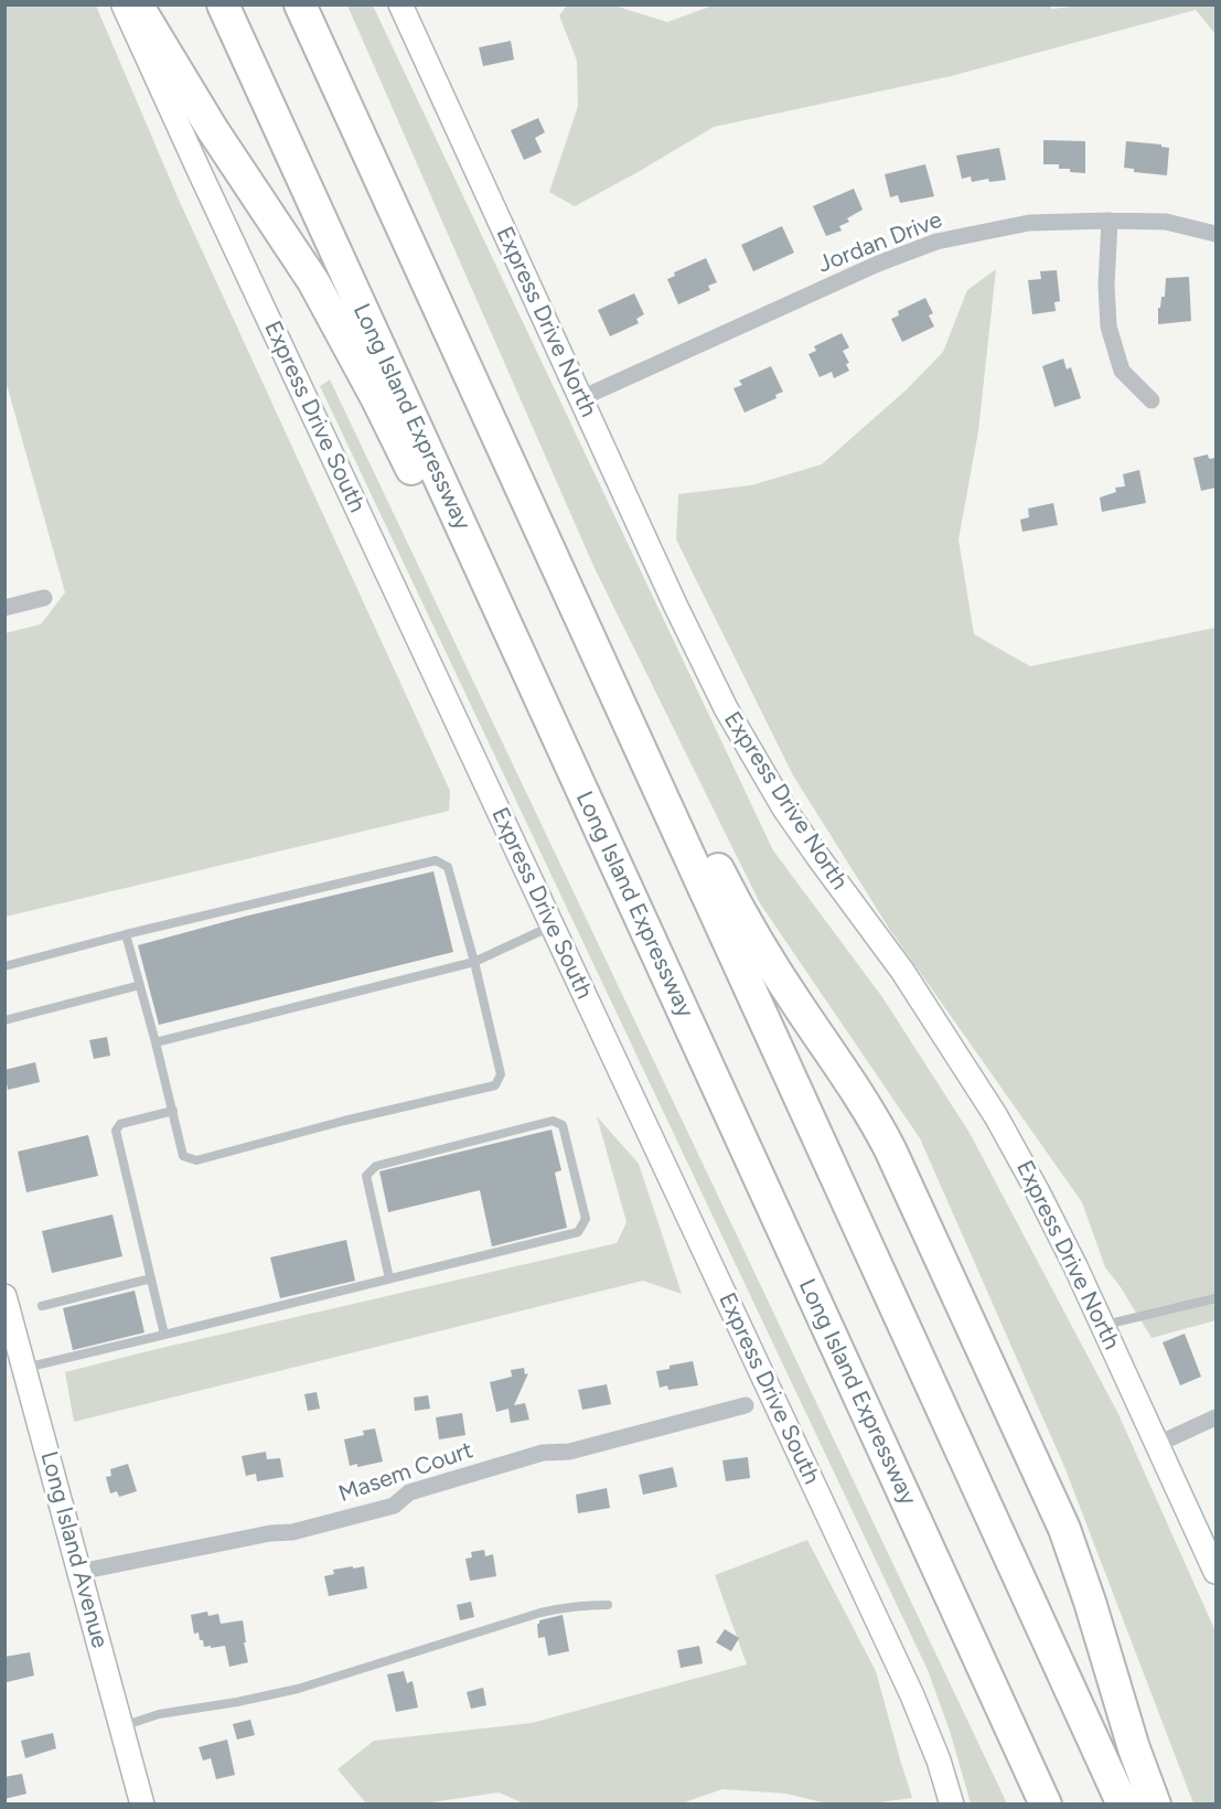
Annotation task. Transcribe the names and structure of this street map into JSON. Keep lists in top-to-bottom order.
{
  "streets": {
    "highway": ["Long Island Expressway"],
    "main road": ["Express Drive North", "Express Drive South", "Long Island Avenue"],
    "street": ["Jordan Drive", "Masem Court"]
  },
  "crossings": [
    ["Jordan Drive", "Express Drive North"],
    ["Masem Court", "Long Island Avenue"]
  ]
}
